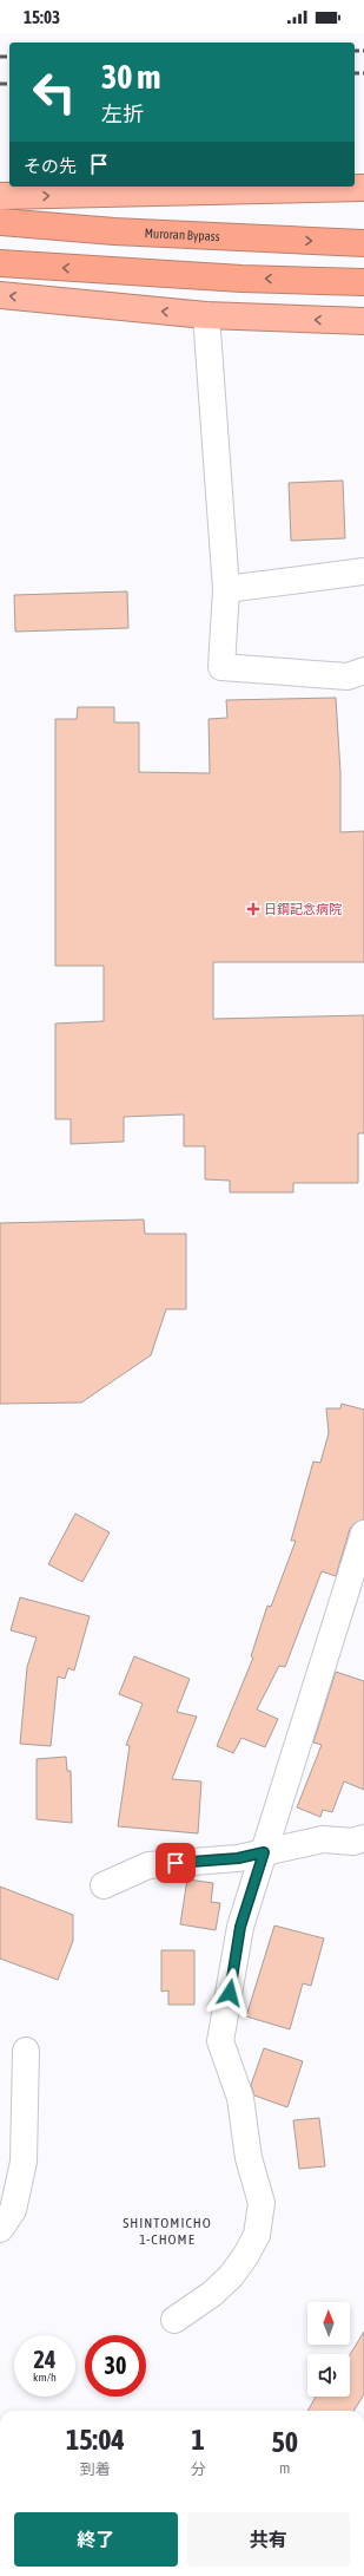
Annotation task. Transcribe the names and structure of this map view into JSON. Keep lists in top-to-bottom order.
{
  "streets": {
    "highway": ["Muroran Bypass"]
  },
  "districts": ["SHINTOMICHO 1-CHOME"],
  "places": {
    "health": ["日鋼記念病院"]
  },
  "north": "top",
  "page": {
    "status": "15:03",
    "turn": ["30 m", "左折"],
    "then": "その先",
    "speed": "24 km/h",
    "limit": "30",
    "eta": [
      "15:04",
      "到着",
      "1",
      "分",
      "50",
      "m"
    ],
    "buttons": ["終了", "共有"]
  }
}
